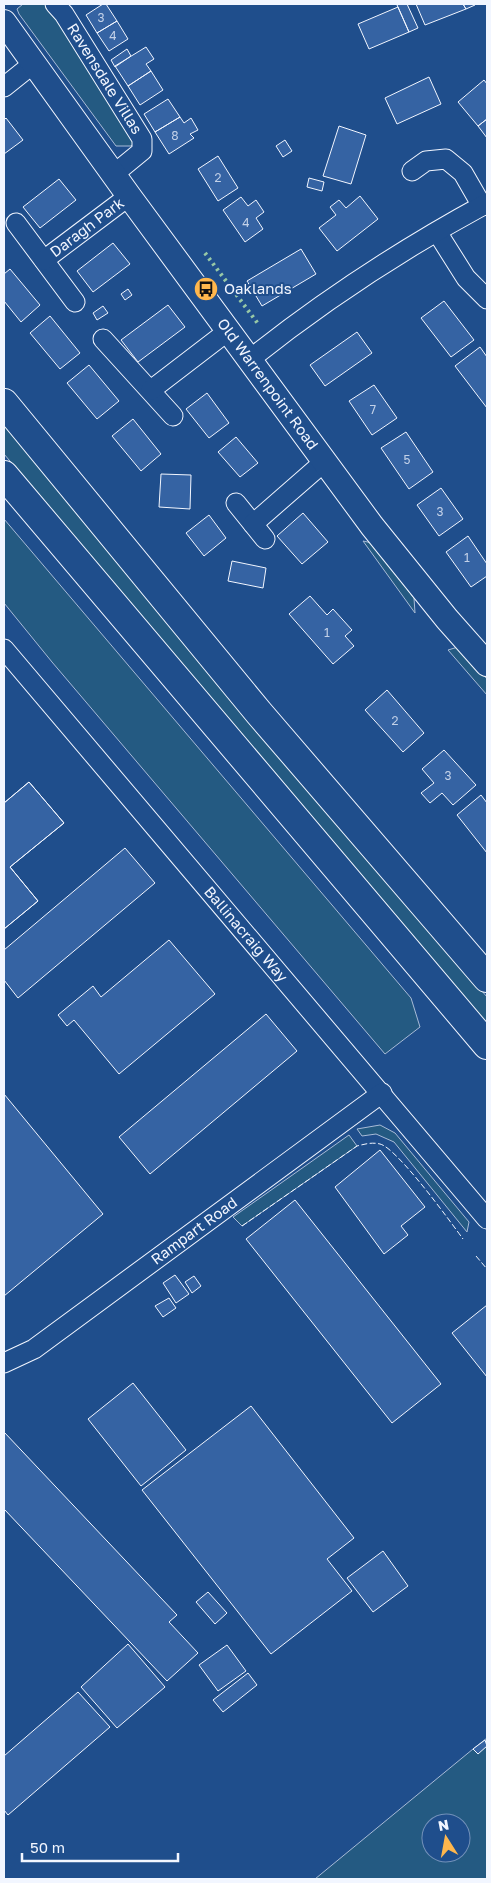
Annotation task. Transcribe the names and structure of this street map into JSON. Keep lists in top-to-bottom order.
{
  "streets": {
    "street": [
      "Ravensdale Villas",
      "Daragh Park",
      "Old Warrenpoint Road",
      "Ballinacraig Way",
      "Rampart Road"
    ]
  },
  "crossings": [
    ["Ravensdale Villas", "Old Warrenpoint Road"],
    ["Daragh Park", "Old Warrenpoint Road"],
    ["Ballinacraig Way", "Rampart Road"]
  ],
  "places": {
    "bus stop": ["Oaklands"]
  },
  "house_numbers": [
    "3",
    "4",
    "8",
    "2",
    "4",
    "7",
    "5",
    "3",
    "1",
    "1",
    "2",
    "3"
  ],
  "scale_bar": "50 m",
  "north": "top"
}
